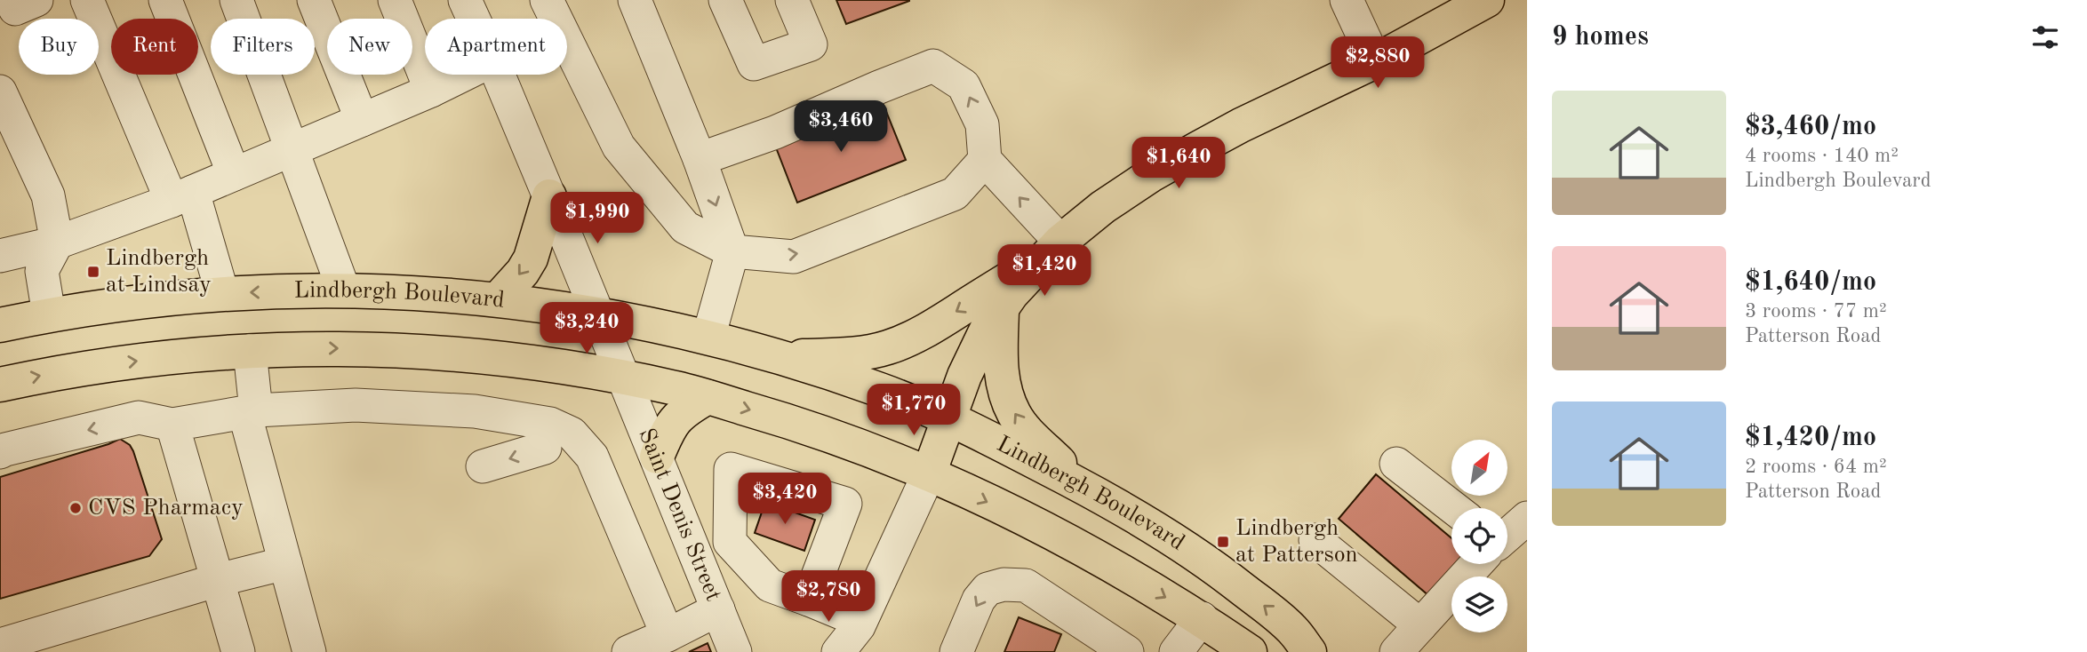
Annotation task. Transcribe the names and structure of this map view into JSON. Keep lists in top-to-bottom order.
{
  "streets": {
    "main road": ["Lindbergh Boulevard"],
    "street": ["Saint Denis Street"]
  },
  "crossings": [
    ["Lindbergh Boulevard", "Saint Denis Street"]
  ],
  "places": {
    "transit": ["Lindbergh at Lindsay", "Lindbergh at Patterson"],
    "other": ["CVS Pharmacy"]
  },
  "north": "top right",
  "page": {
    "heading": "9 homes",
    "chip": [
      "Buy",
      "Rent",
      "Filters",
      "New",
      "Apartment"
    ],
    "price": [
      "$2,880",
      "$3,460",
      "$1,640",
      "$1,990",
      "$1,420",
      "$3,240",
      "$1,770",
      "$3,420",
      "$2,780"
    ],
    "list": [
      {
        "name": "$3,460/mo",
        "note": "4 rooms · 140 m² · Lindbergh Boulevard"
      },
      {
        "name": "$1,640/mo",
        "note": "3 rooms · 77 m² · Patterson Road"
      },
      {
        "name": "$1,420/mo",
        "note": "2 rooms · 64 m² · Patterson Road"
      }
    ]
  }
}
